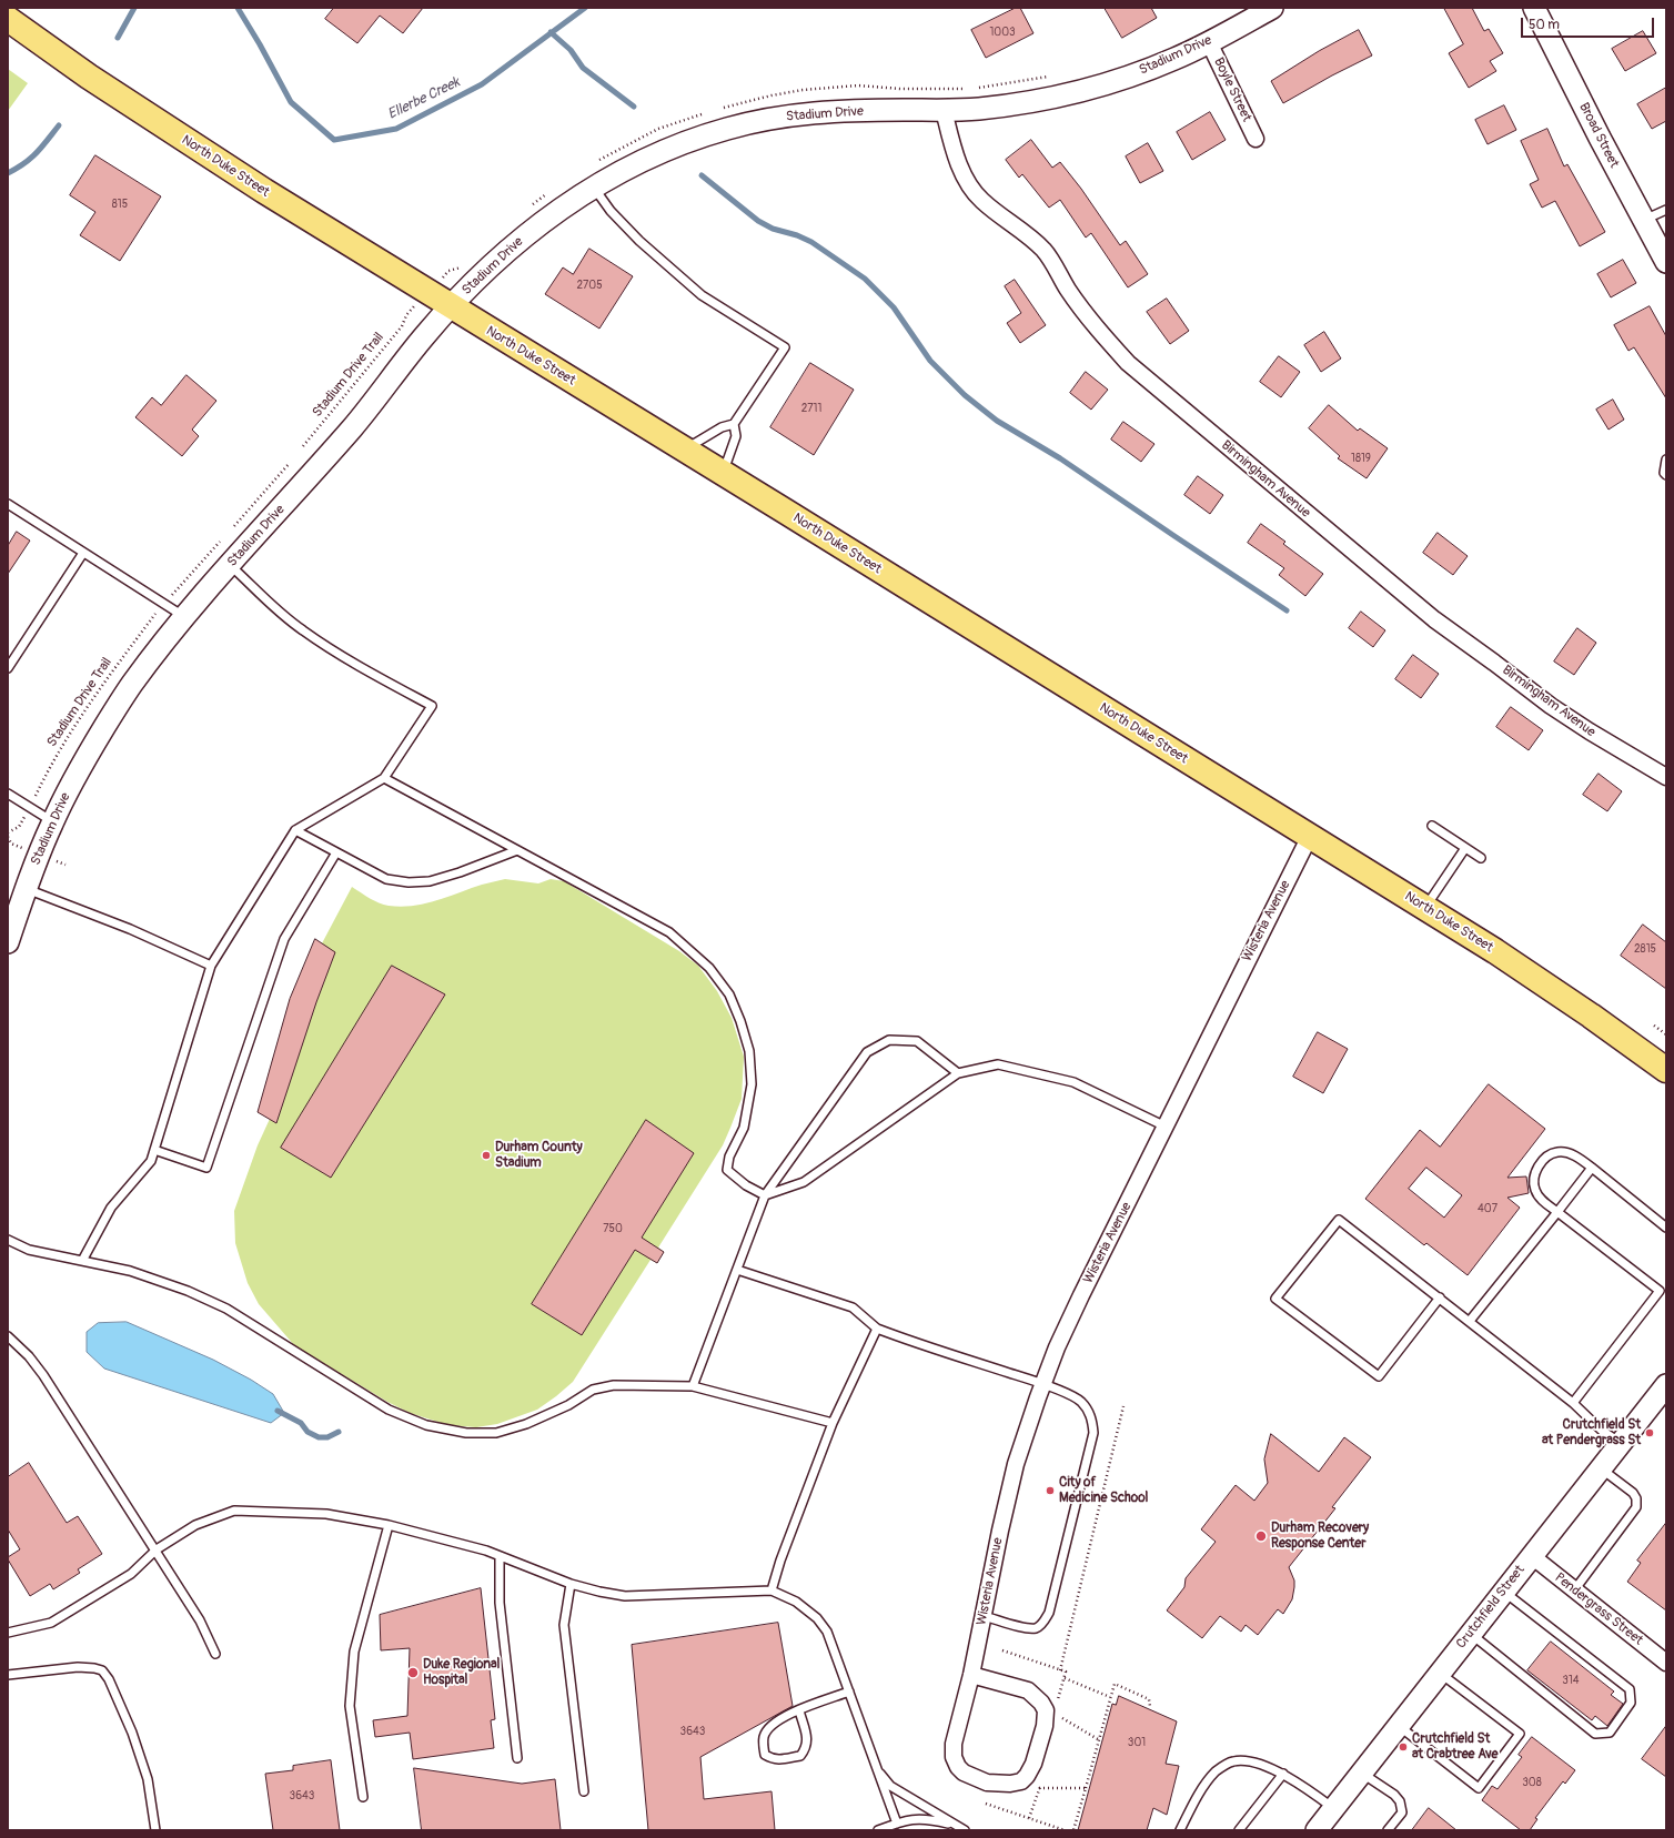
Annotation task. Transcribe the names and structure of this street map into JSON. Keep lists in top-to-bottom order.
{
  "streets": {
    "highway": ["North Duke Street"],
    "street": [
      "Stadium Drive",
      "Boyle Street",
      "Broad Street",
      "Birmingham Avenue",
      "Wisteria Avenue",
      "Crutchfield Street",
      "Pendergrass Street"
    ],
    "path": ["Stadium Drive Trail"]
  },
  "crossings": [
    ["Stadium Drive", "Boyle Street"],
    ["Stadium Drive", "North Duke Street"],
    ["Stadium Drive", "Birmingham Avenue"],
    ["North Duke Street", "Wisteria Avenue"],
    ["Crutchfield Street", "Pendergrass Street"]
  ],
  "water": ["Ellerbe Creek"],
  "places": [
    "Durham County Stadium",
    "Crutchfield St at Pendergrass St",
    "City of Medicine School",
    "Durham Recovery Response Center",
    "Duke Regional Hospital",
    "Crutchfield St at Crabtree Ave"
  ],
  "house_numbers": [
    "1003",
    "815",
    "2705",
    "2711",
    "1819",
    "2815",
    "407",
    "750",
    "314",
    "3643",
    "301",
    "308",
    "3643"
  ],
  "scale_bar": "50 m"
}
